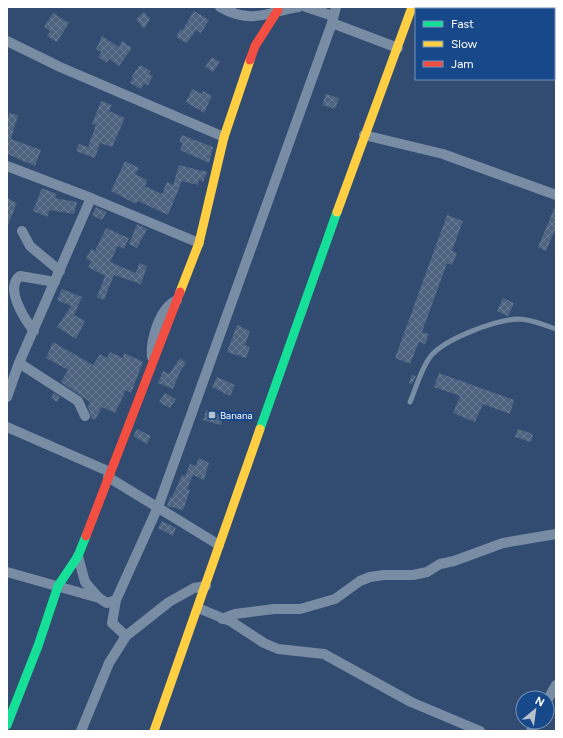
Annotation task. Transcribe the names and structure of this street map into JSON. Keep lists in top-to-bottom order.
{
  "places": {
    "transit": ["Banana"]
  },
  "legend": ["Fast", "Slow", "Jam"],
  "north": "top right"
}
